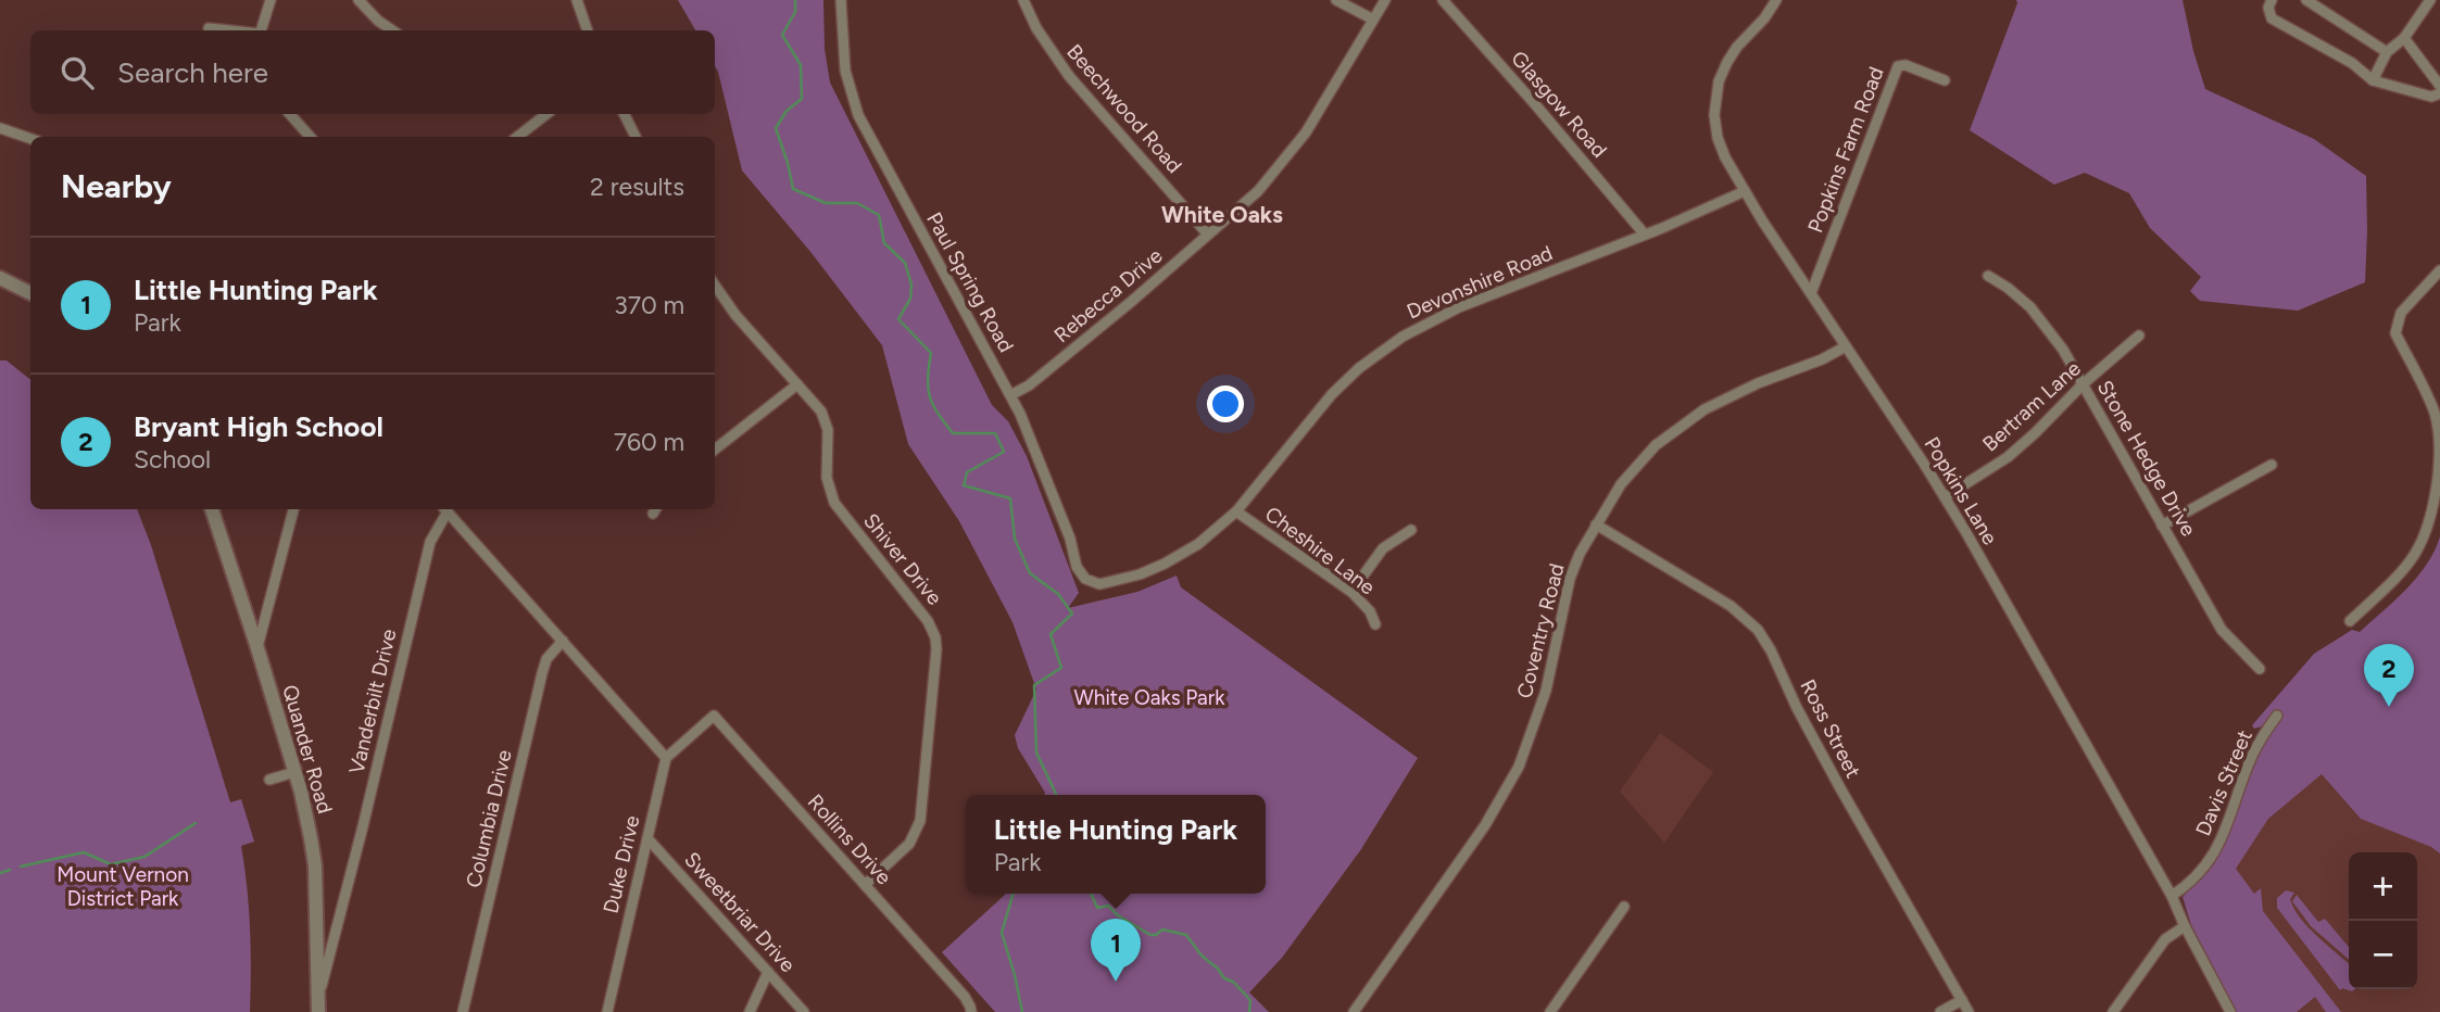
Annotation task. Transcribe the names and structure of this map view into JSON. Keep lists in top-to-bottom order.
{
  "streets": {
    "street": [
      "Glasgow Road",
      "Beechwood Road",
      "Popkins Farm Road",
      "Paul Spring Road",
      "Devonshire Road",
      "Rebecca Drive",
      "Bertram Lane",
      "Stone Hedge Drive",
      "Popkins Lane",
      "Cheshire Lane",
      "Shiver Drive",
      "Coventry Road",
      "Vanderbilt Drive",
      "Ross Street",
      "Quander Road",
      "Davis Street",
      "Columbia Drive",
      "Rollins Drive",
      "Duke Drive",
      "Sweetbriar Drive"
    ]
  },
  "crossings": [
    ["Glasgow Road", "Devonshire Road"],
    ["Beechwood Road", "Rebecca Drive"],
    ["Popkins Farm Road", "Popkins Lane"],
    ["Paul Spring Road", "Devonshire Road"],
    ["Paul Spring Road", "Rebecca Drive"],
    ["Devonshire Road", "Popkins Lane"],
    ["Devonshire Road", "Cheshire Lane"],
    ["Bertram Lane", "Stone Hedge Drive"],
    ["Bertram Lane", "Popkins Lane"],
    ["Popkins Lane", "Coventry Road"],
    ["Popkins Lane", "Davis Street"],
    ["Shiver Drive", "Rollins Drive"],
    ["Coventry Road", "Ross Street"],
    ["Vanderbilt Drive", "Quander Road"],
    ["Rollins Drive", "Duke Drive"],
    ["Duke Drive", "Sweetbriar Drive"]
  ],
  "districts": ["White Oaks"],
  "parks": ["White Oaks Park", "Mount Vernon District Park"],
  "page": {
    "search": "Search here",
    "heading": ["Nearby", "2 results"],
    "list": [
      {
        "mark": "1",
        "name": "Little Hunting Park",
        "note": "Park",
        "value": "370 m"
      },
      {
        "mark": "2",
        "name": "Bryant High School",
        "note": "School",
        "value": "760 m"
      }
    ],
    "pins": ["2", "1"],
    "popup": ["Little Hunting Park", "Park"],
    "map_buttons": ["+", "−"]
  }
}
